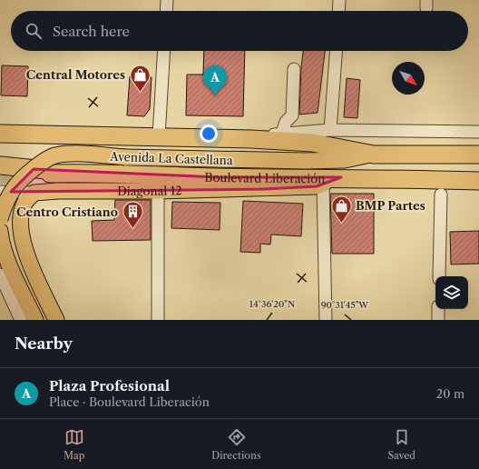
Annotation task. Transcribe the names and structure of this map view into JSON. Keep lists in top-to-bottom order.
{
  "streets": {
    "highway": ["Boulevard Liberación"],
    "main road": ["Avenida La Castellana", "Diagonal 12"]
  },
  "crossings": [
    ["Boulevard Liberación", "Diagonal 12"]
  ],
  "places": {
    "shop": ["Central Motores", "BMP Partes"],
    "building": ["Centro Cristiano"]
  },
  "north": "bottom right",
  "page": {
    "search": "Search here",
    "pins": "A",
    "heading": "Nearby",
    "list": [
      {
        "mark": "A",
        "name": "Plaza Profesional",
        "note": "Place · Boulevard Liberación",
        "value": "20 m"
      }
    ],
    "nav": ["Map", "Directions", "Saved"]
  },
  "coordinates": ["14°36'20\"N", "90°31'45\"W"]
}
